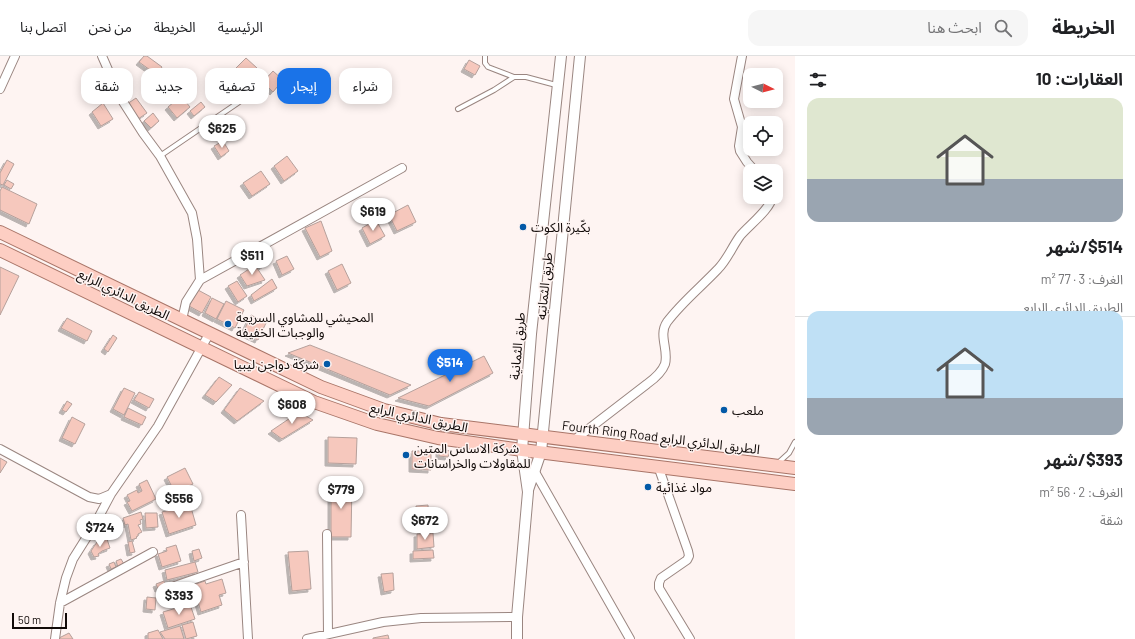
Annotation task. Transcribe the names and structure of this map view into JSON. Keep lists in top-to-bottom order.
{
  "streets": {
    "main road": ["الطريق الدائري الرابع", "Fourth Ring Road الطريق الدائري الرابع"],
    "street": ["طريق الثمانيه", "طريق الثمانية"]
  },
  "crossings": [
    ["طريق الثمانيه", "الطريق الدائري الرابع"],
    ["طريق الثمانيه", "طريق الثمانية"],
    ["طريق الثمانيه", "Fourth Ring Road الطريق الدائري الرابع"],
    ["الطريق الدائري الرابع", "طريق الثمانية"],
    ["الطريق الدائري الرابع", "Fourth Ring Road الطريق الدائري الرابع"],
    ["طريق الثمانية", "Fourth Ring Road الطريق الدائري الرابع"]
  ],
  "places": [
    "بكّيرة الكوت",
    "المحيشي للمشاوي السريعة والوجبات الخفيفة",
    "شركة دواجن ليبيا",
    "ملعب",
    "شركة الاساس المتين للمقاولات والخراسانات",
    "مواد غذائية"
  ],
  "scale_bar": "50 m",
  "north": "right",
  "page": {
    "header": "الخريطة",
    "search": "ابحث هنا",
    "nav": [
      "الرئيسية",
      "الخريطة",
      "من نحن",
      "اتصل بنا"
    ],
    "heading": "العقارات: 10",
    "chip": [
      "شراء",
      "إيجار",
      "تصفية",
      "جديد",
      "شقة"
    ],
    "list": [
      {
        "name": "$514/شهر",
        "note": "الغرف: 3 · 77 m² · الطريق الدائري الرابع"
      },
      {
        "name": "$393/شهر",
        "note": "الغرف: 2 · 56 m² · شقة"
      }
    ],
    "price": [
      "$625",
      "$619",
      "$511",
      "$514",
      "$608",
      "$779",
      "$556",
      "$672",
      "$724",
      "$393"
    ],
    "scale": "50 m"
  }
}
